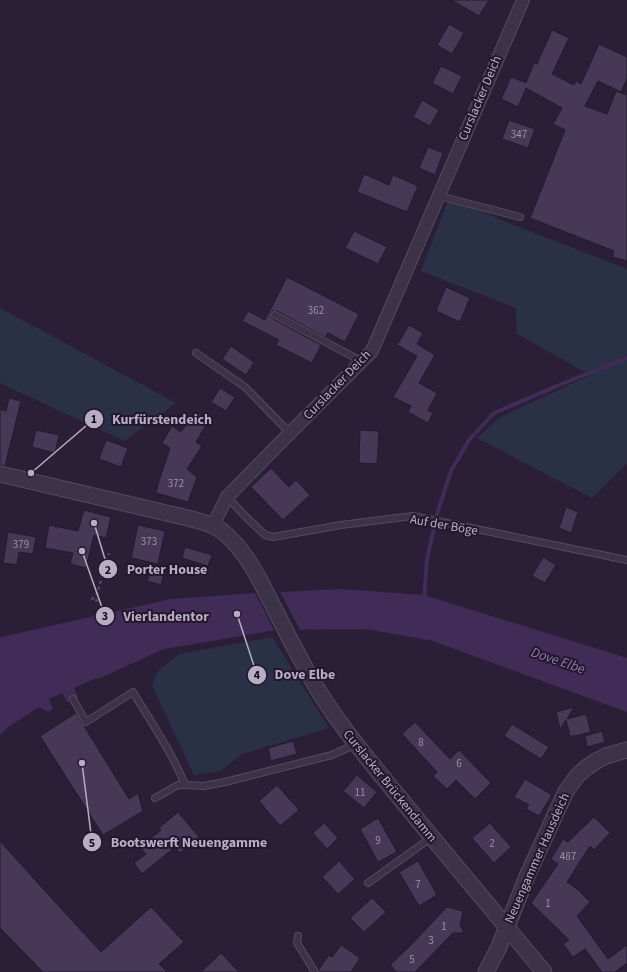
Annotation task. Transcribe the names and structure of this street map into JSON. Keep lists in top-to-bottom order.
{
  "streets": {
    "street": ["Curslacker Deich", "Curslacker Brückendamm", "Neuengammer Hausdeich"],
    "lane": ["Auf der Böge"]
  },
  "crossings": [
    ["Curslacker Deich", "Auf der Böge"],
    ["Curslacker Deich", "Curslacker Brückendamm"],
    ["Curslacker Brückendamm", "Neuengammer Hausdeich"]
  ],
  "water": ["Dove Elbe"],
  "places": [
    "Kurfürstendeich",
    "Porter House",
    "Vierlandentor",
    "Dove Elbe",
    "Bootswerft Neuengamme"
  ],
  "house_numbers": [
    "347",
    "362",
    "372",
    "373",
    "379",
    "8",
    "6",
    "11",
    "9",
    "2",
    "487",
    "7",
    "1",
    "1",
    "3",
    "5"
  ]
}
